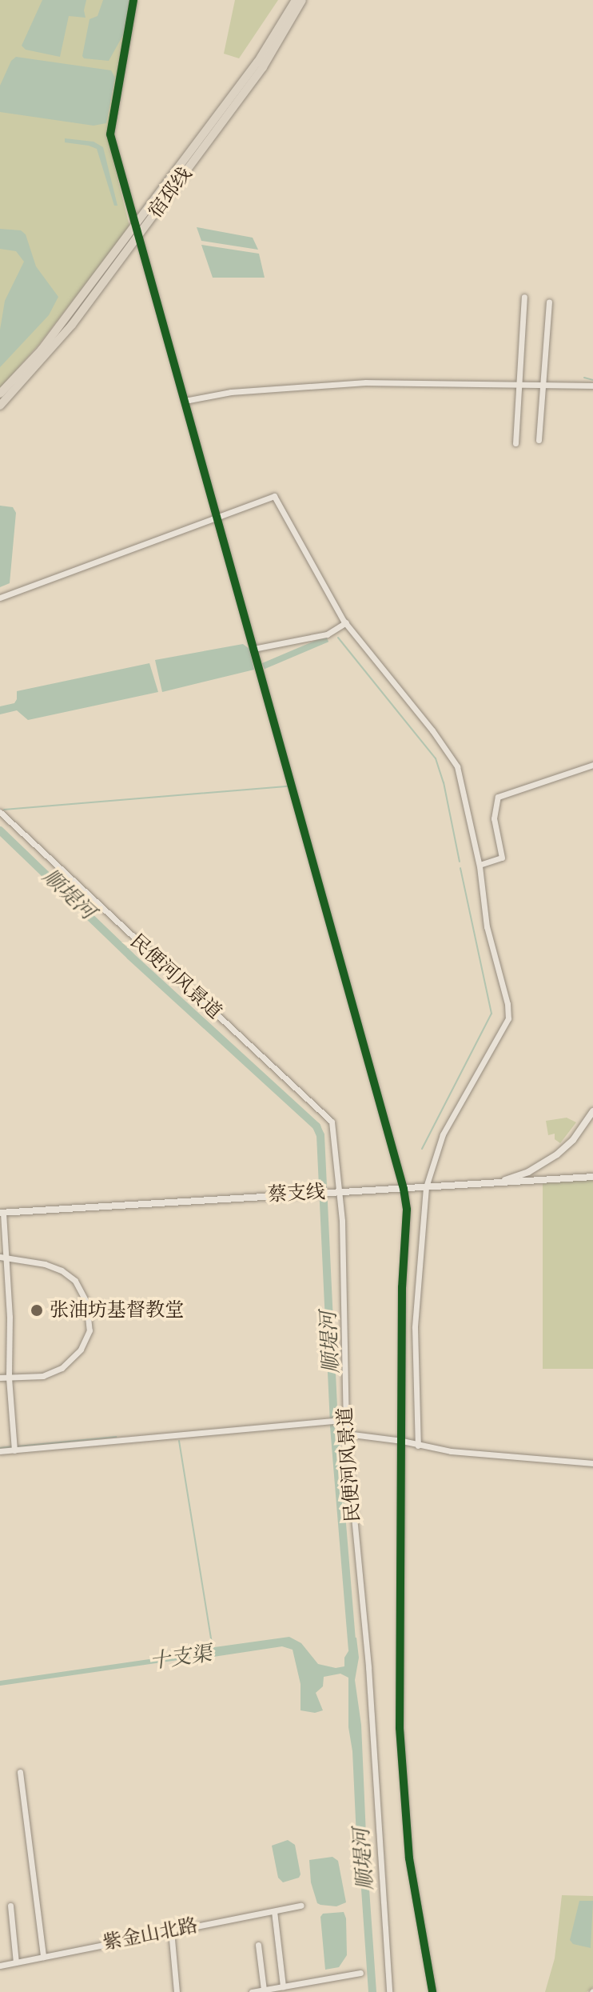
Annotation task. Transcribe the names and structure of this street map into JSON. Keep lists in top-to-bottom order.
{
  "streets": {
    "main road": ["宿邳线"],
    "street": ["民便河风景道", "蔡支线", "紫金山北路"]
  },
  "crossings": [
    ["民便河风景道", "蔡支线"]
  ],
  "water": ["顺堤河", "十支渠"],
  "places": ["张油坊基督教堂"]
}
